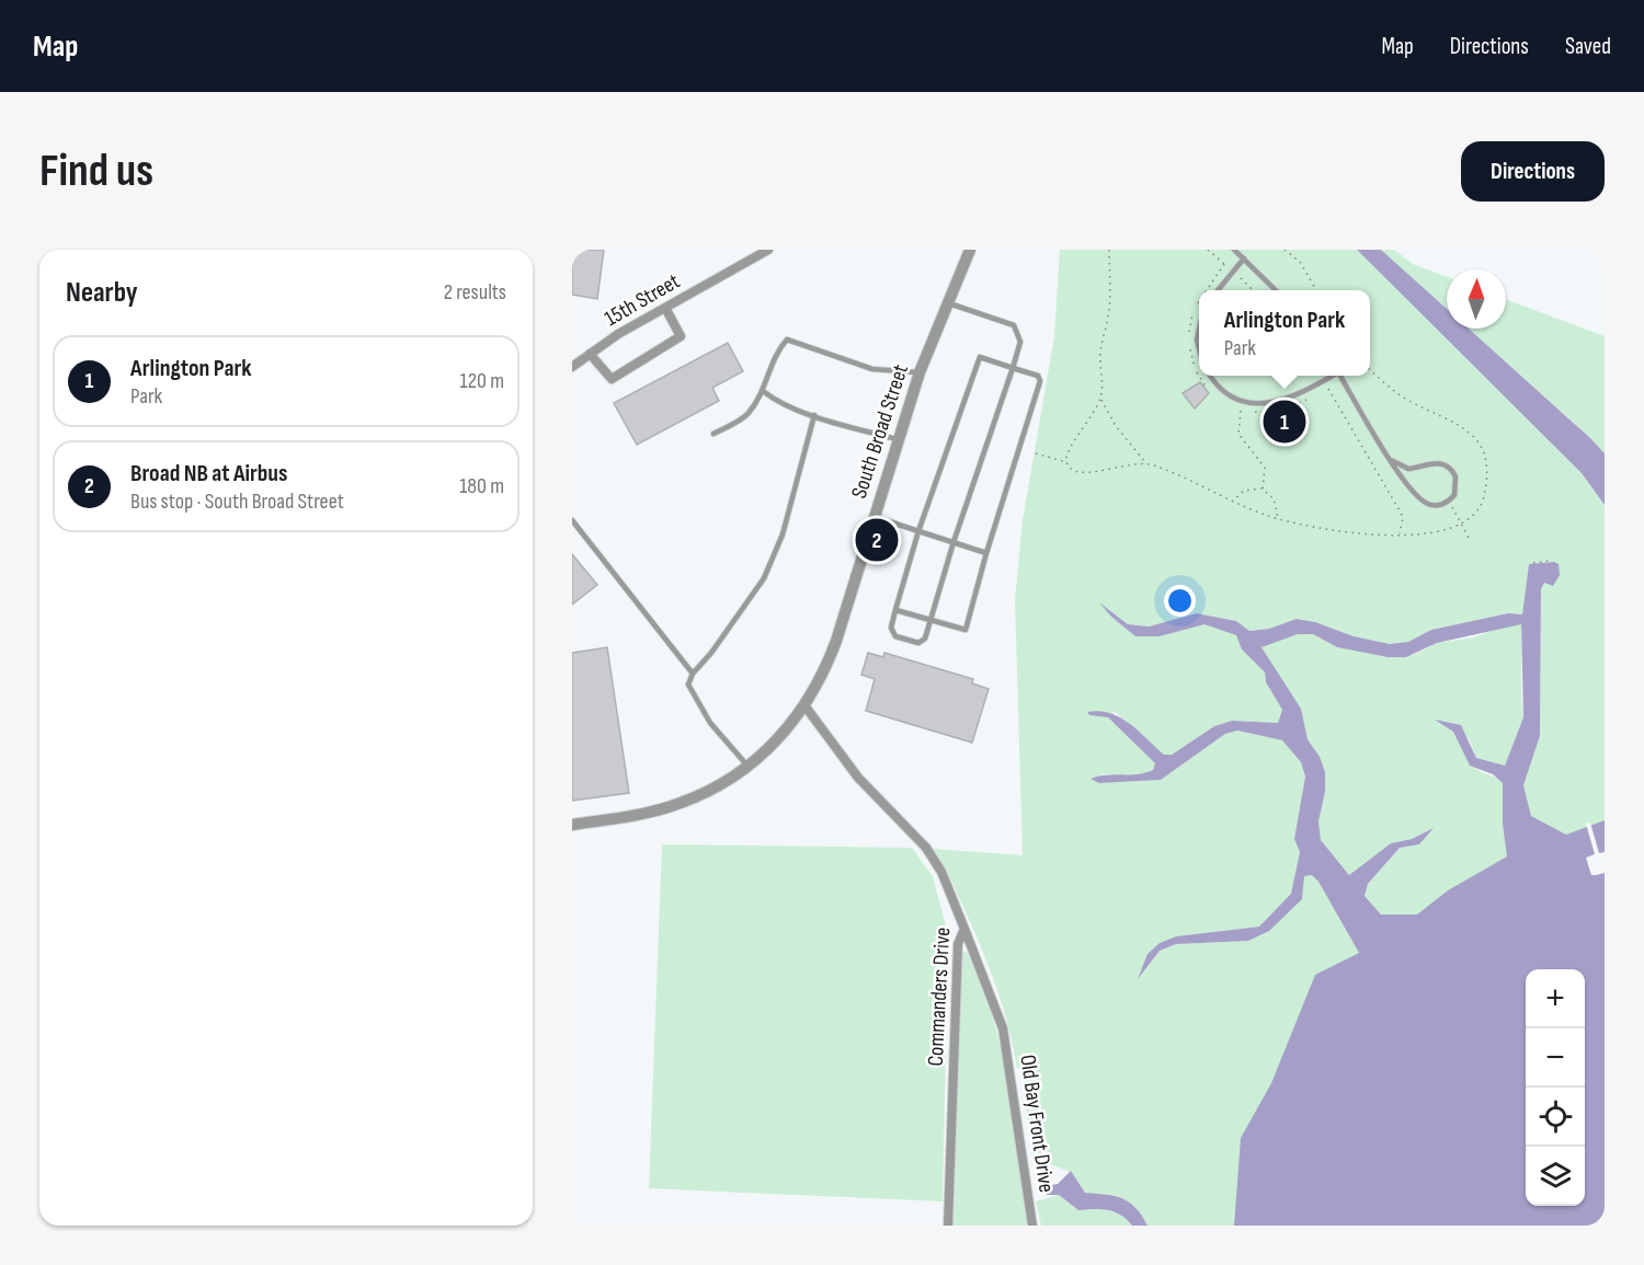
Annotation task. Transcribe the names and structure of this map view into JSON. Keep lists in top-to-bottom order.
{
  "streets": {
    "street": [
      "15th Street",
      "South Broad Street",
      "Commanders Drive",
      "Old Bay Front Drive"
    ]
  },
  "crossings": [
    ["South Broad Street", "Commanders Drive"],
    ["Commanders Drive", "Old Bay Front Drive"]
  ],
  "north": "top",
  "page": {
    "header": "Map",
    "nav": ["Map", "Directions", "Saved"],
    "buttons": "Directions",
    "title": "Find us",
    "heading": ["Nearby", "2 results"],
    "popup": ["Arlington Park", "Park"],
    "list": [
      {
        "mark": "1",
        "name": "Arlington Park",
        "note": "Park",
        "value": "120 m"
      },
      {
        "mark": "2",
        "name": "Broad NB at Airbus",
        "note": "Bus stop · South Broad Street",
        "value": "180 m"
      }
    ],
    "pins": ["1", "2"],
    "map_buttons": ["+", "−"]
  }
}
